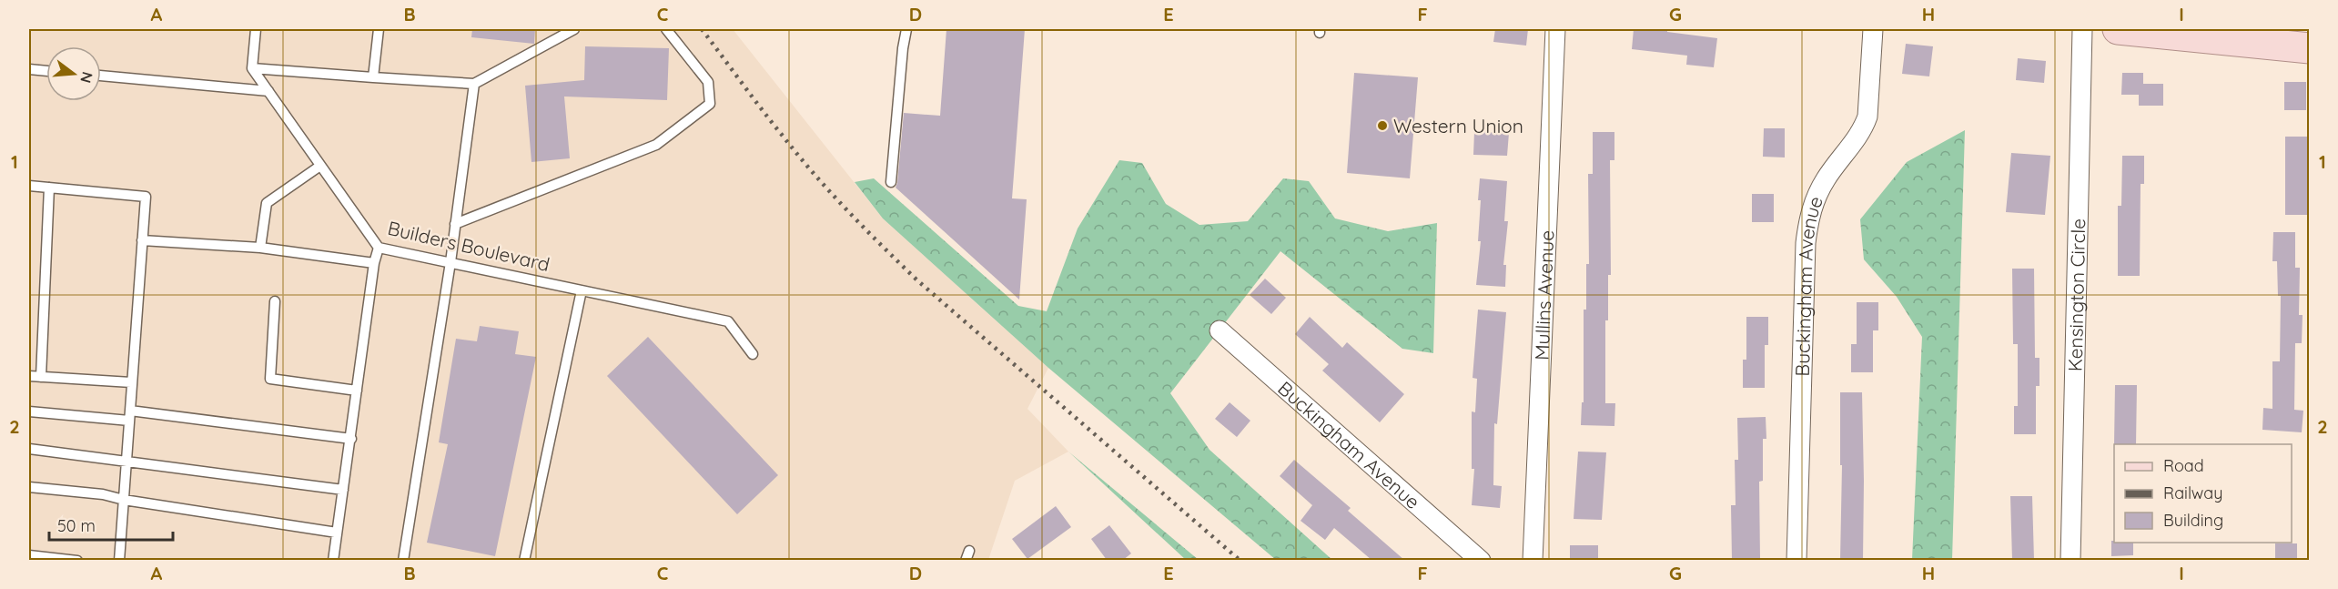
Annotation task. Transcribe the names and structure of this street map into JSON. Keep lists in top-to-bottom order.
{
  "streets": {
    "street": ["Buckingham Avenue", "Mullins Avenue", "Kensington Circle"],
    "lane": ["Builders Boulevard"]
  },
  "places": ["Western Union"],
  "legend": ["Road", "Railway", "Building"],
  "scale_bar": "50 m",
  "north": "right",
  "grid": {
    "columns": [
      "A",
      "B",
      "C",
      "D",
      "E",
      "F",
      "G",
      "H",
      "I"
    ],
    "rows": ["1", "2"]
  }
}
